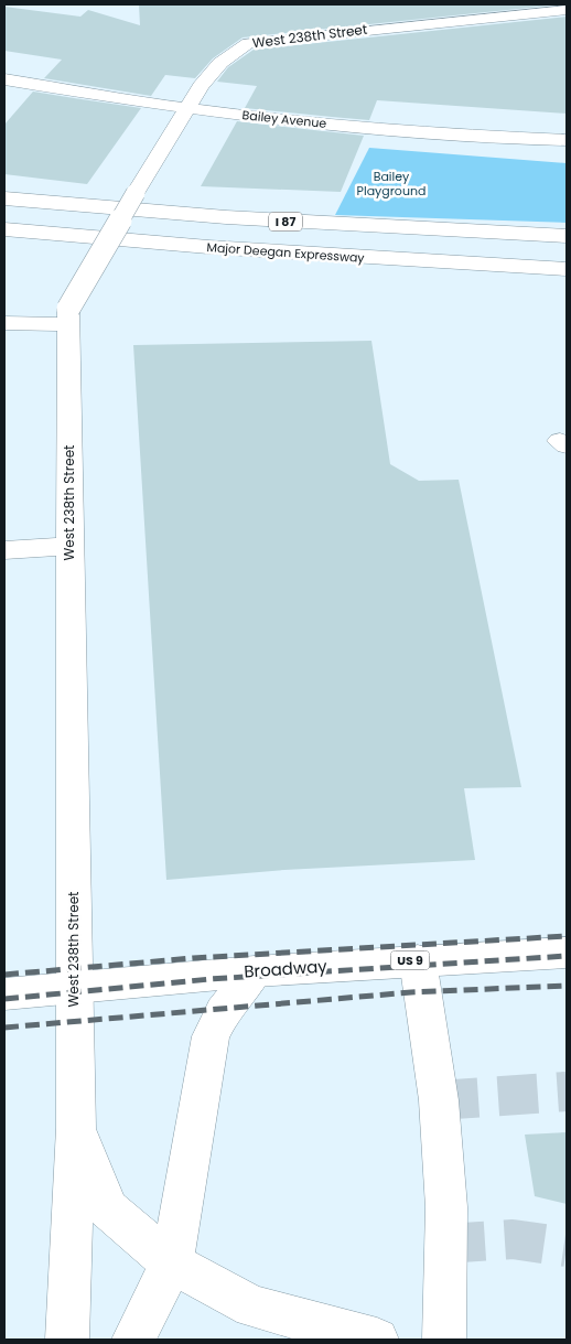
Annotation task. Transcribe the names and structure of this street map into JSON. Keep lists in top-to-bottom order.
{
  "streets": {
    "main road": [
      "West 238th Street",
      "Bailey Avenue",
      "I 87",
      "Major Deegan Expressway",
      "US 9",
      "Broadway"
    ]
  },
  "crossings": [
    ["West 238th Street", "Bailey Avenue"],
    ["West 238th Street", "Broadway"]
  ],
  "parks": ["Bailey Playground"]
}
